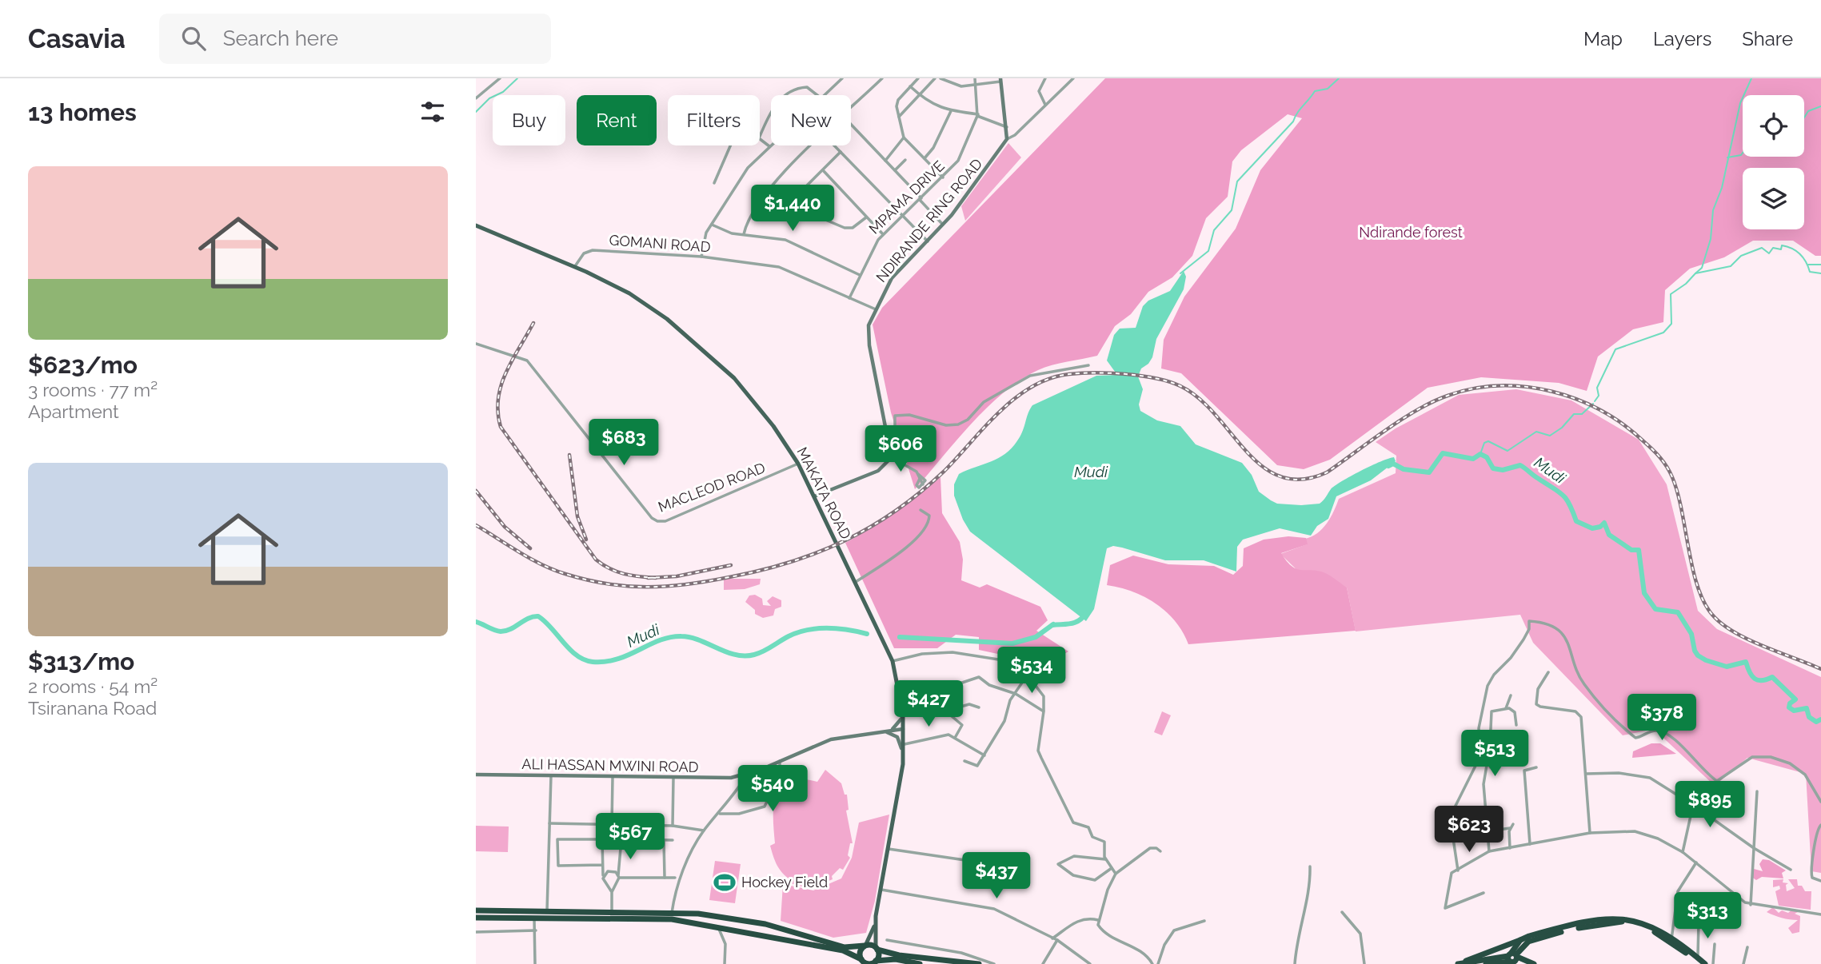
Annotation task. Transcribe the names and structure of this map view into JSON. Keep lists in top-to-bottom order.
{
  "streets": {
    "main road": ["MAKATA ROAD"],
    "street": [
      "MPAMA DRIVE",
      "NDIRANDE RING ROAD",
      "GOMANI ROAD",
      "MACLEOD ROAD",
      "ALI HASSAN MWINI ROAD"
    ]
  },
  "crossings": [
    ["MPAMA DRIVE", "GOMANI ROAD"],
    ["NDIRANDE RING ROAD", "GOMANI ROAD"],
    ["GOMANI ROAD", "MAKATA ROAD"],
    ["MACLEOD ROAD", "MAKATA ROAD"],
    ["MAKATA ROAD", "ALI HASSAN MWINI ROAD"]
  ],
  "water": ["Mudi"],
  "parks": ["Ndirande forest"],
  "places": {
    "sports": ["Hockey Field"]
  },
  "page": {
    "header": "Casavia",
    "search": "Search here",
    "nav": ["Map", "Layers", "Share"],
    "heading": "13 homes",
    "chip": [
      "Buy",
      "Rent",
      "Filters",
      "New"
    ],
    "list": [
      {
        "name": "$623/mo",
        "note": "3 rooms · 77 m² · Apartment"
      },
      {
        "name": "$313/mo",
        "note": "2 rooms · 54 m² · Tsiranana Road"
      }
    ],
    "price": [
      "$1,440",
      "$683",
      "$606",
      "$534",
      "$427",
      "$378",
      "$513",
      "$540",
      "$895",
      "$623",
      "$567",
      "$437",
      "$313"
    ]
  }
}
